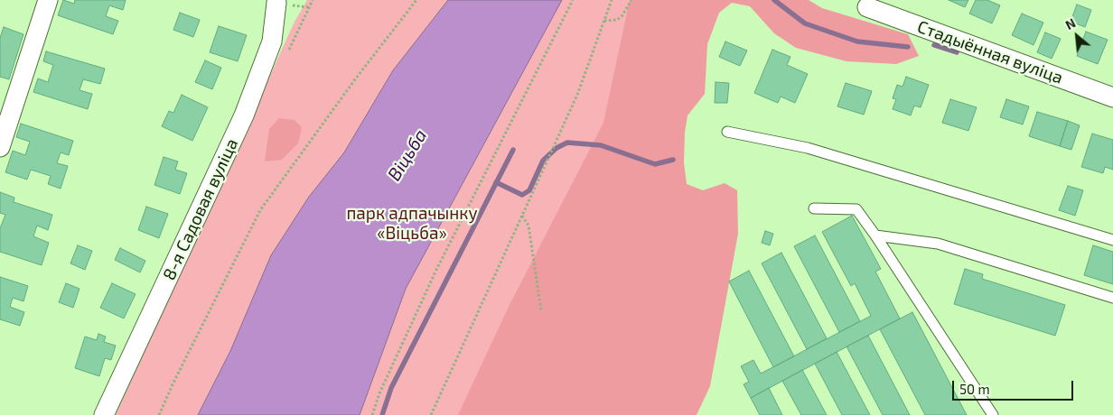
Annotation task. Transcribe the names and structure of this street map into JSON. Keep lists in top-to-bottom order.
{
  "streets": {
    "street": ["Стадыённая вуліца", "8-я Садовая вуліца"]
  },
  "water": ["Віцьба"],
  "parks": ["парк адпачынку «Віцьба»"],
  "scale_bar": "50 m",
  "north": "top left"
}
